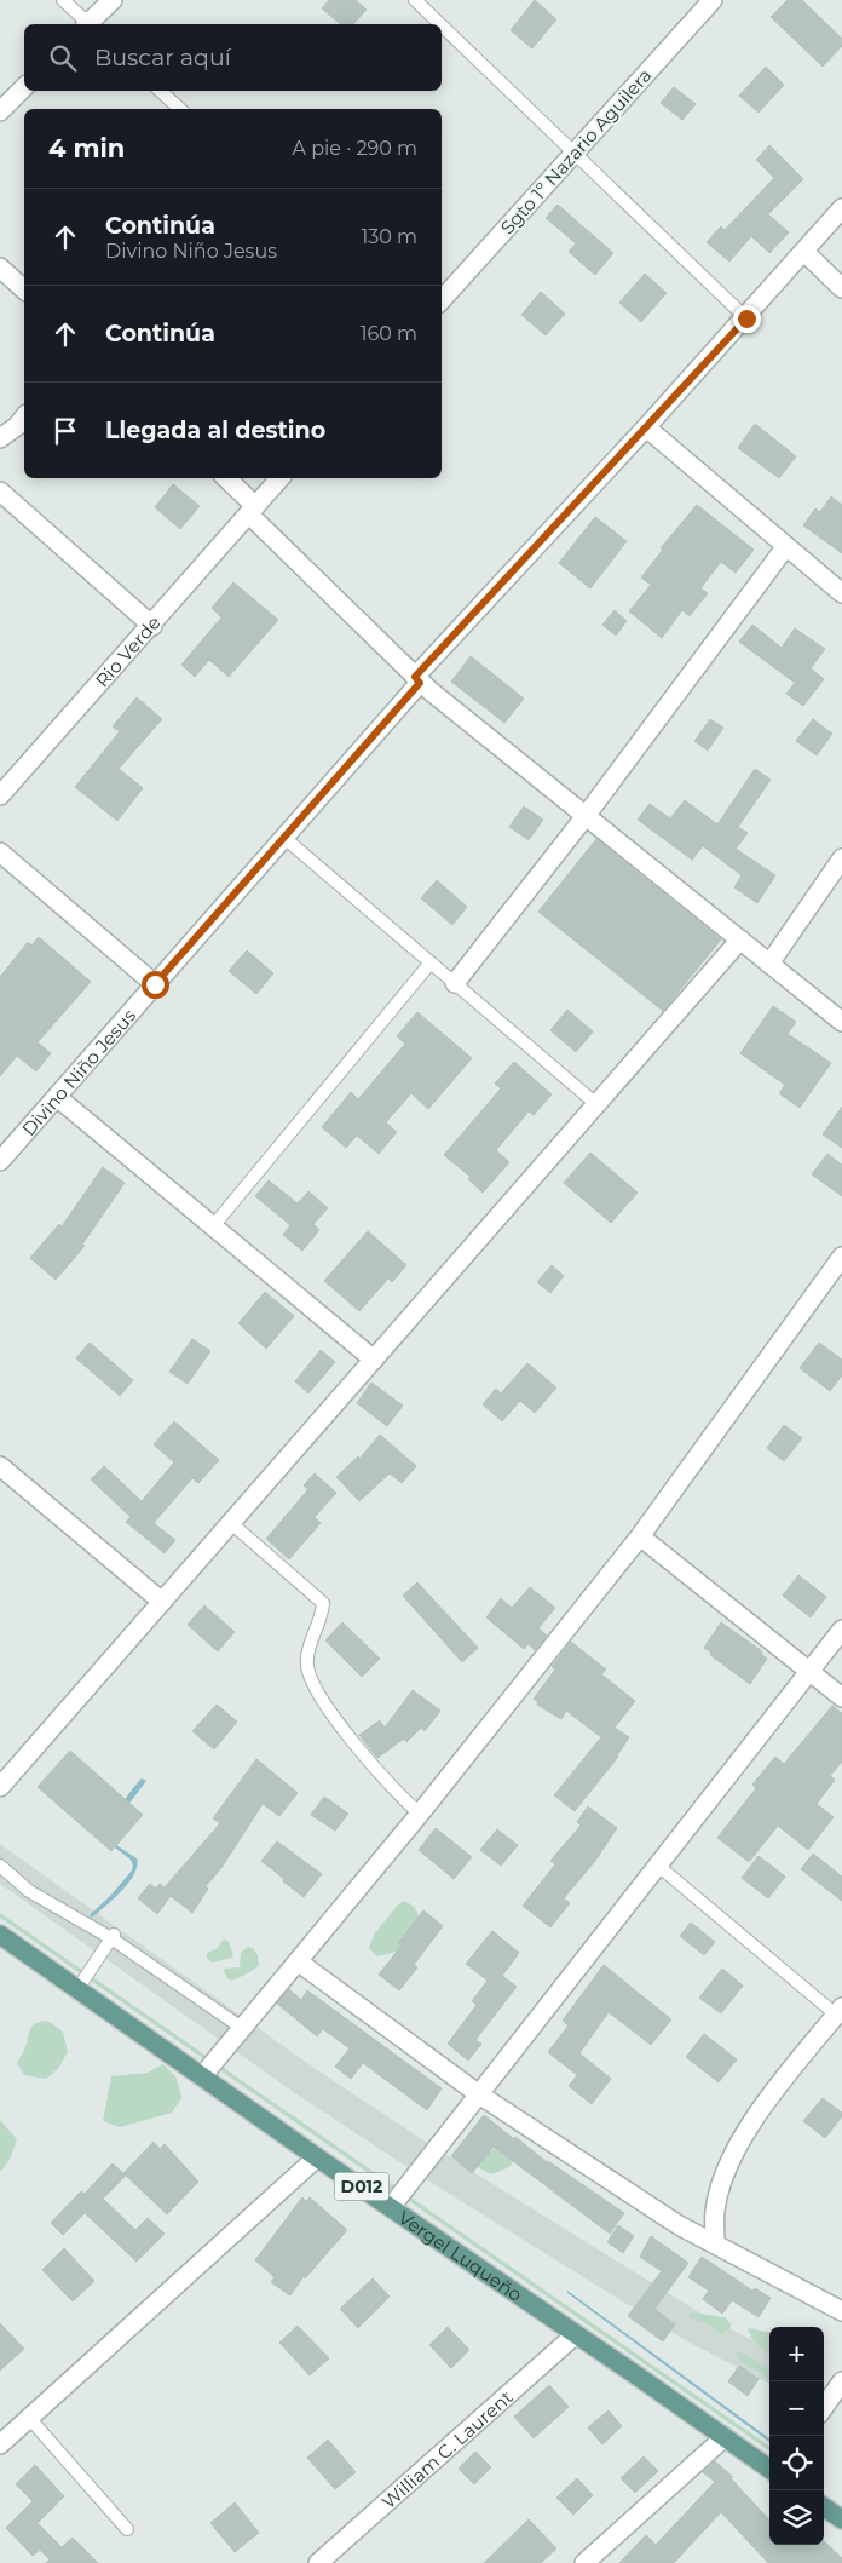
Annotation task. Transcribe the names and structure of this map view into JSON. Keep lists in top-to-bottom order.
{
  "streets": {
    "main road": ["D012", "Vergel Luqueño"],
    "street": [
      "Sgto 1º Nazario Aguilera",
      "Rio Verde",
      "Divino Niño Jesus",
      "William C. Laurent"
    ]
  },
  "crossings": [
    ["Vergel Luqueño", "William C. Laurent"]
  ],
  "page": {
    "search": "Buscar aquí",
    "heading": ["4 min", "A pie · 290 m"],
    "list": [
      ["Continúa", "Divino Niño Jesus", "130 m"],
      ["Continúa", "160 m"],
      "Llegada al destino"
    ],
    "map_buttons": ["+", "−"]
  }
}
